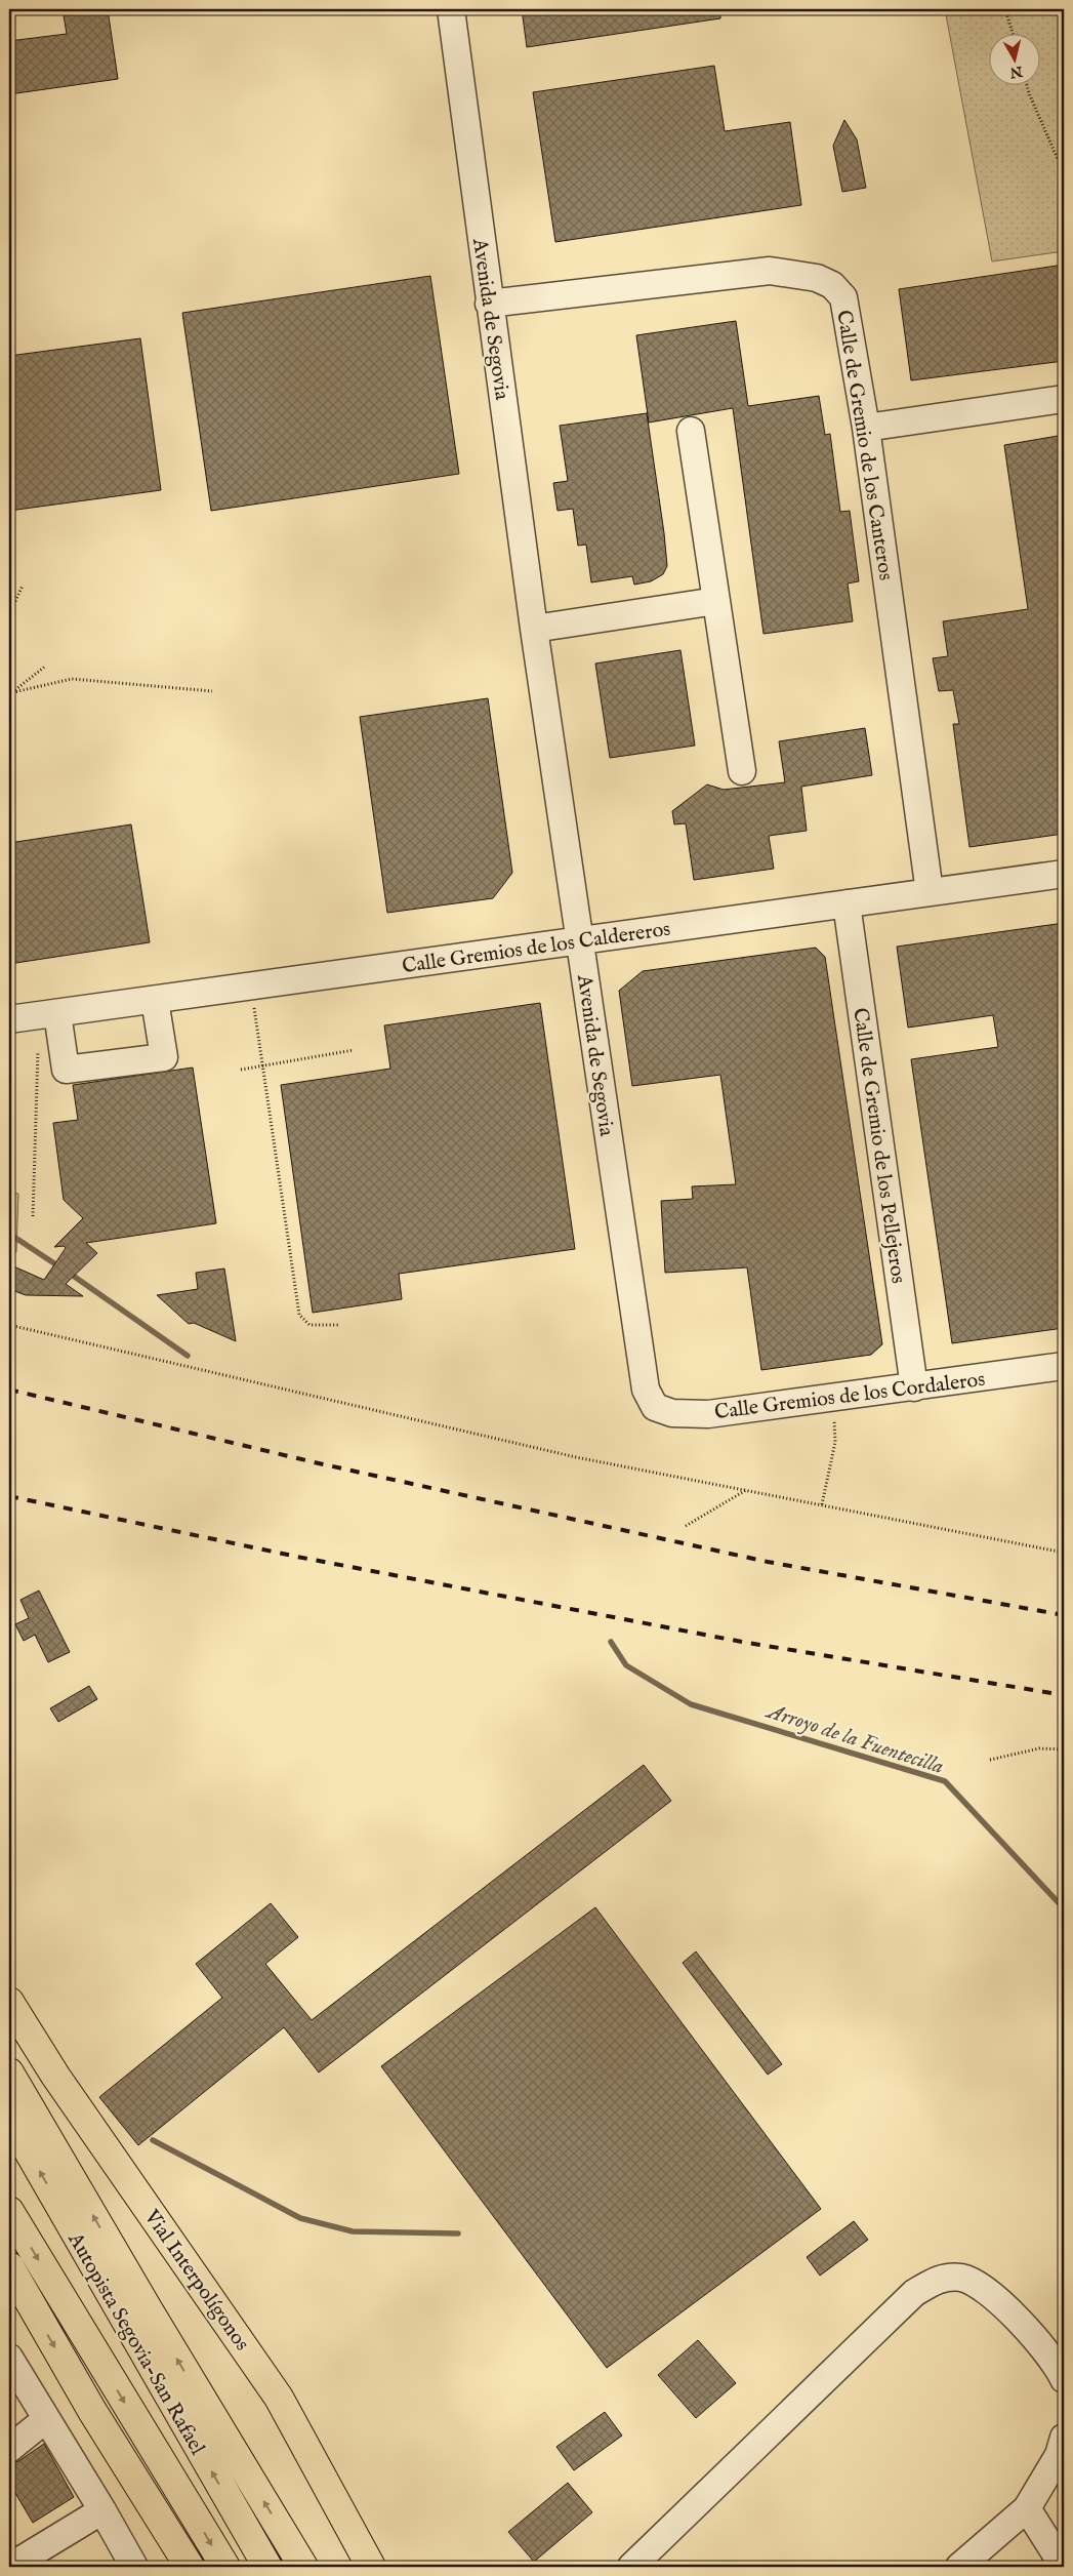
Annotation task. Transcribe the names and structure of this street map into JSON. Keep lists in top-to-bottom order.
{
  "streets": {
    "main road": ["Vial Interpolígonos", "Autopista Segovia-San Rafael"],
    "street": [
      "Avenida de Segovia",
      "Calle de Gremio de los Canteros",
      "Calle Gremios de los Caldereros",
      "Calle de Gremio de los Pellejeros",
      "Calle Gremios de los Cordaleros"
    ]
  },
  "crossings": [
    ["Avenida de Segovia", "Calle de Gremio de los Canteros"],
    ["Avenida de Segovia", "Calle Gremios de los Caldereros"],
    ["Avenida de Segovia", "Calle Gremios de los Cordaleros"],
    ["Calle de Gremio de los Canteros", "Calle Gremios de los Caldereros"],
    ["Calle Gremios de los Caldereros", "Calle de Gremio de los Pellejeros"],
    ["Calle de Gremio de los Pellejeros", "Calle Gremios de los Cordaleros"]
  ],
  "water": ["Arroyo de la Fuentecilla"],
  "north": "bottom"
}
